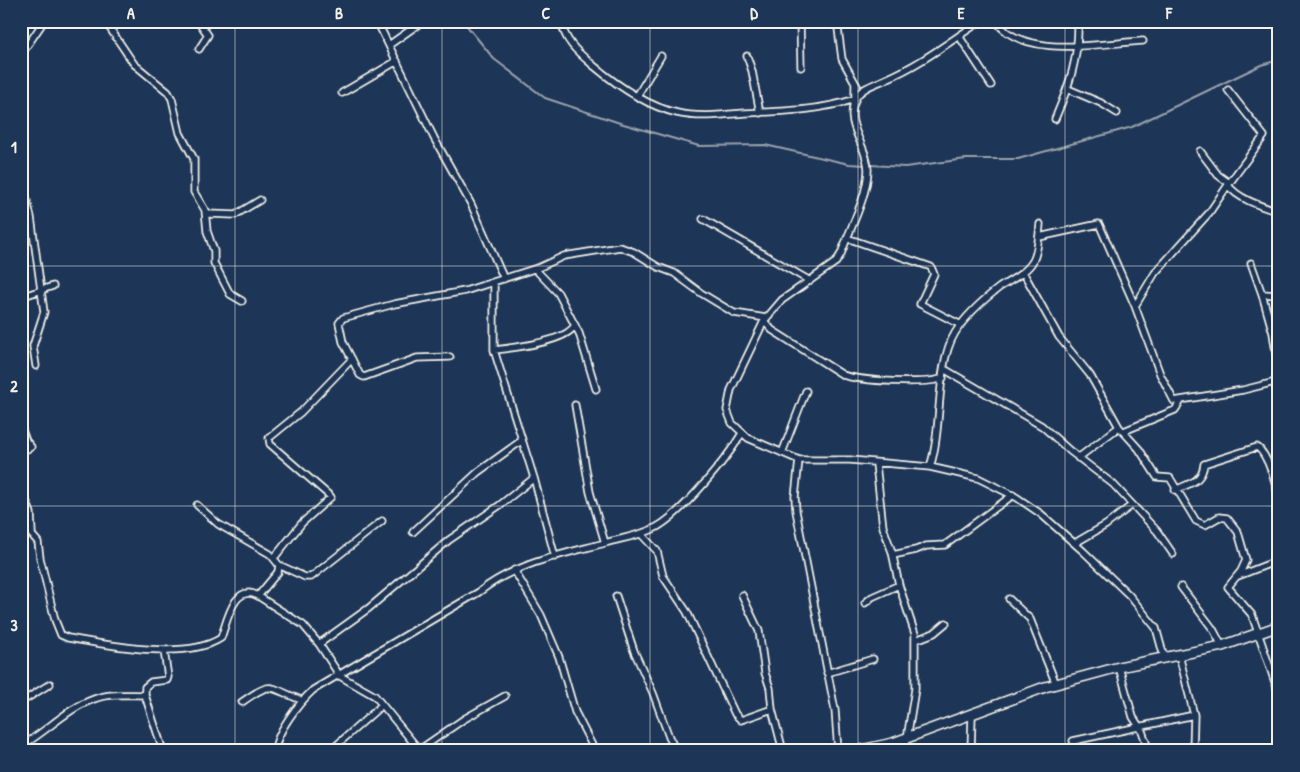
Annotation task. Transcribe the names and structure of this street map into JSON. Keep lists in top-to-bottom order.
{
  "grid": {
    "columns": [
      "A",
      "B",
      "C",
      "D",
      "E",
      "F"
    ],
    "rows": ["1", "2", "3"]
  }
}
